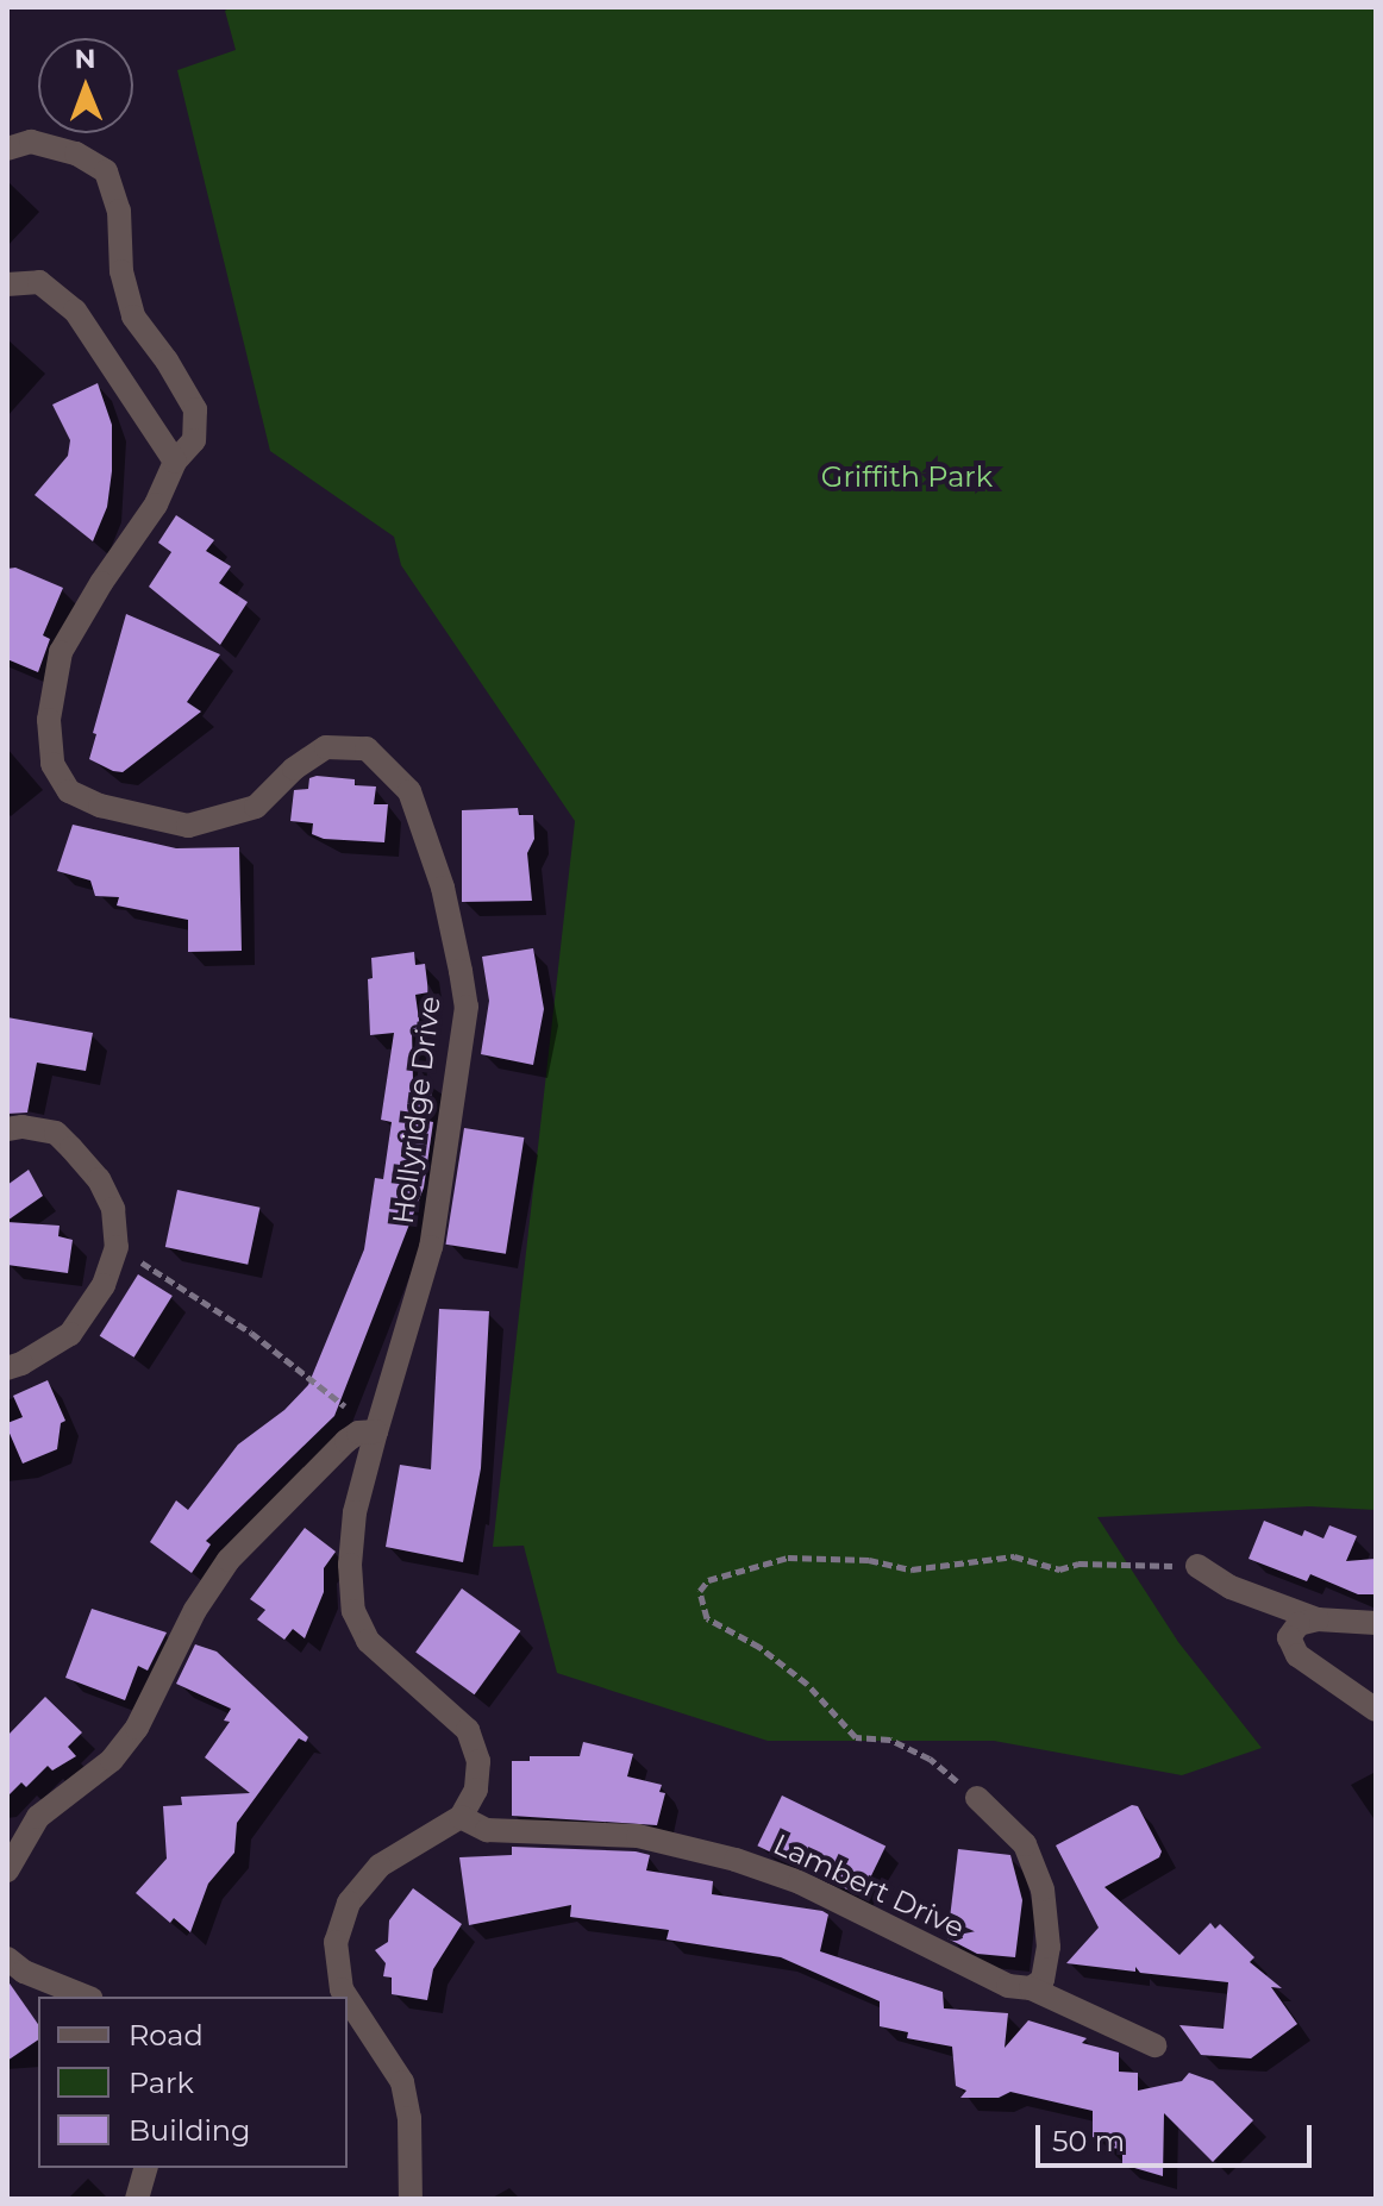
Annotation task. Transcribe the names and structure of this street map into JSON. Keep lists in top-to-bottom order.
{
  "streets": {
    "street": ["Hollyridge Drive", "Lambert Drive"]
  },
  "crossings": [
    ["Hollyridge Drive", "Lambert Drive"]
  ],
  "parks": ["Griffith Park"],
  "legend": ["Road", "Park", "Building"],
  "scale_bar": "50 m",
  "north": "top"
}
